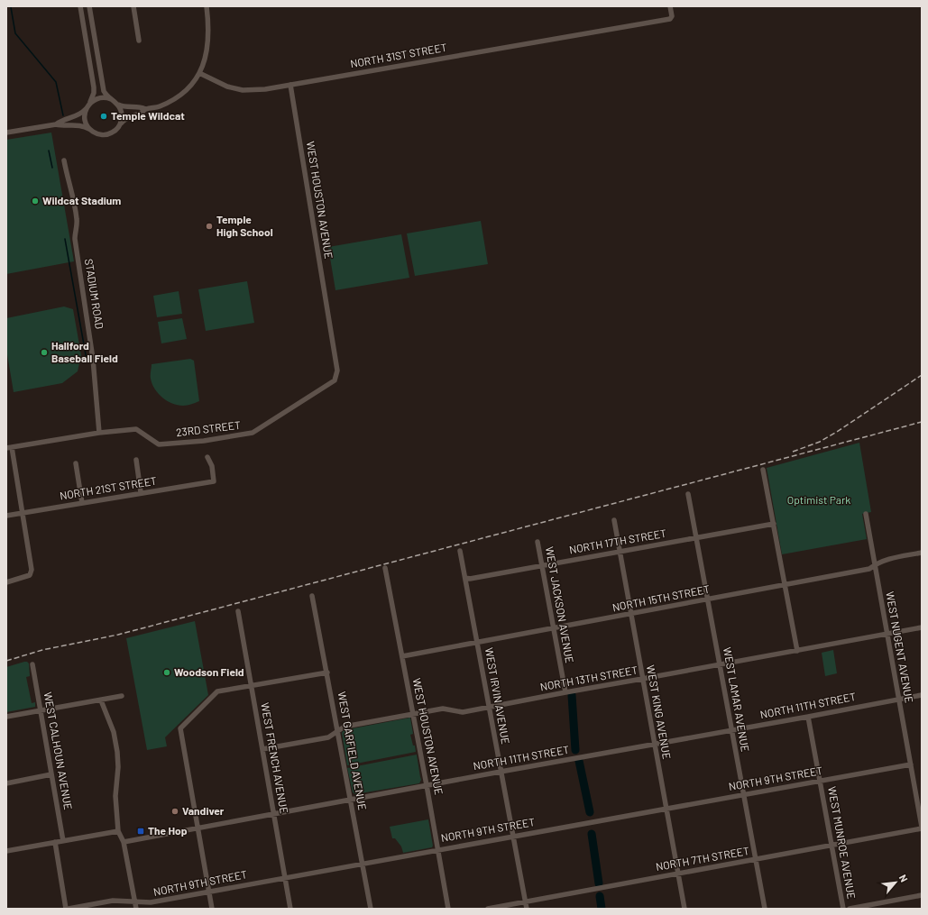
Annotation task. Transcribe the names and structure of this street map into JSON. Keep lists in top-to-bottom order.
{
  "streets": {
    "street": [
      "NORTH 31ST STREET",
      "WEST HOUSTON AVENUE",
      "STADIUM ROAD",
      "23RD STREET",
      "NORTH 21ST STREET",
      "NORTH 17TH STREET",
      "NORTH 15TH STREET",
      "WEST JACKSON AVENUE",
      "WEST NUGENT AVENUE",
      "NORTH 13TH STREET",
      "WEST IRVIN AVENUE",
      "WEST LAMAR AVENUE",
      "NORTH 11TH STREET",
      "WEST KING AVENUE",
      "WEST CALHOUN AVENUE",
      "WEST GARFIELD AVENUE",
      "WEST FRENCH AVENUE",
      "NORTH 9TH STREET",
      "WEST MUNROE AVENUE",
      "NORTH 7TH STREET"
    ]
  },
  "crossings": [
    ["NORTH 31ST STREET", "WEST HOUSTON AVENUE"],
    ["WEST HOUSTON AVENUE", "23RD STREET"],
    ["WEST HOUSTON AVENUE", "NORTH 15TH STREET"],
    ["WEST HOUSTON AVENUE", "NORTH 13TH STREET"],
    ["WEST HOUSTON AVENUE", "NORTH 11TH STREET"],
    ["WEST HOUSTON AVENUE", "NORTH 9TH STREET"],
    ["STADIUM ROAD", "23RD STREET"],
    ["NORTH 17TH STREET", "WEST JACKSON AVENUE"],
    ["NORTH 17TH STREET", "WEST IRVIN AVENUE"],
    ["NORTH 17TH STREET", "WEST LAMAR AVENUE"],
    ["NORTH 17TH STREET", "WEST KING AVENUE"],
    ["NORTH 15TH STREET", "WEST JACKSON AVENUE"],
    ["NORTH 15TH STREET", "WEST NUGENT AVENUE"],
    ["NORTH 15TH STREET", "WEST IRVIN AVENUE"],
    ["NORTH 15TH STREET", "WEST LAMAR AVENUE"],
    ["NORTH 15TH STREET", "WEST KING AVENUE"],
    ["WEST JACKSON AVENUE", "NORTH 13TH STREET"],
    ["WEST NUGENT AVENUE", "NORTH 13TH STREET"],
    ["WEST NUGENT AVENUE", "NORTH 11TH STREET"],
    ["WEST NUGENT AVENUE", "NORTH 9TH STREET"],
    ["WEST NUGENT AVENUE", "NORTH 7TH STREET"],
    ["NORTH 13TH STREET", "WEST IRVIN AVENUE"],
    ["NORTH 13TH STREET", "WEST LAMAR AVENUE"],
    ["NORTH 13TH STREET", "WEST KING AVENUE"],
    ["NORTH 13TH STREET", "WEST GARFIELD AVENUE"],
    ["NORTH 13TH STREET", "WEST FRENCH AVENUE"],
    ["WEST IRVIN AVENUE", "NORTH 11TH STREET"],
    ["WEST IRVIN AVENUE", "NORTH 9TH STREET"],
    ["WEST IRVIN AVENUE", "NORTH 7TH STREET"],
    ["WEST LAMAR AVENUE", "NORTH 11TH STREET"],
    ["WEST LAMAR AVENUE", "NORTH 9TH STREET"],
    ["WEST LAMAR AVENUE", "NORTH 7TH STREET"],
    ["NORTH 11TH STREET", "WEST KING AVENUE"],
    ["NORTH 11TH STREET", "WEST GARFIELD AVENUE"],
    ["NORTH 11TH STREET", "WEST FRENCH AVENUE"],
    ["NORTH 11TH STREET", "WEST MUNROE AVENUE"],
    ["WEST KING AVENUE", "NORTH 9TH STREET"],
    ["WEST KING AVENUE", "NORTH 7TH STREET"],
    ["WEST GARFIELD AVENUE", "NORTH 9TH STREET"],
    ["WEST FRENCH AVENUE", "NORTH 9TH STREET"],
    ["NORTH 9TH STREET", "WEST MUNROE AVENUE"],
    ["WEST MUNROE AVENUE", "NORTH 7TH STREET"]
  ],
  "parks": ["Optimist Park"],
  "places": {
    "other": [
      "Temple Wildcat",
      "Wildcat Stadium",
      "Temple High School",
      "Hallford Baseball Field",
      "Woodson Field",
      "Vandiver"
    ],
    "transit": ["The Hop"]
  },
  "north": "top right"
}
